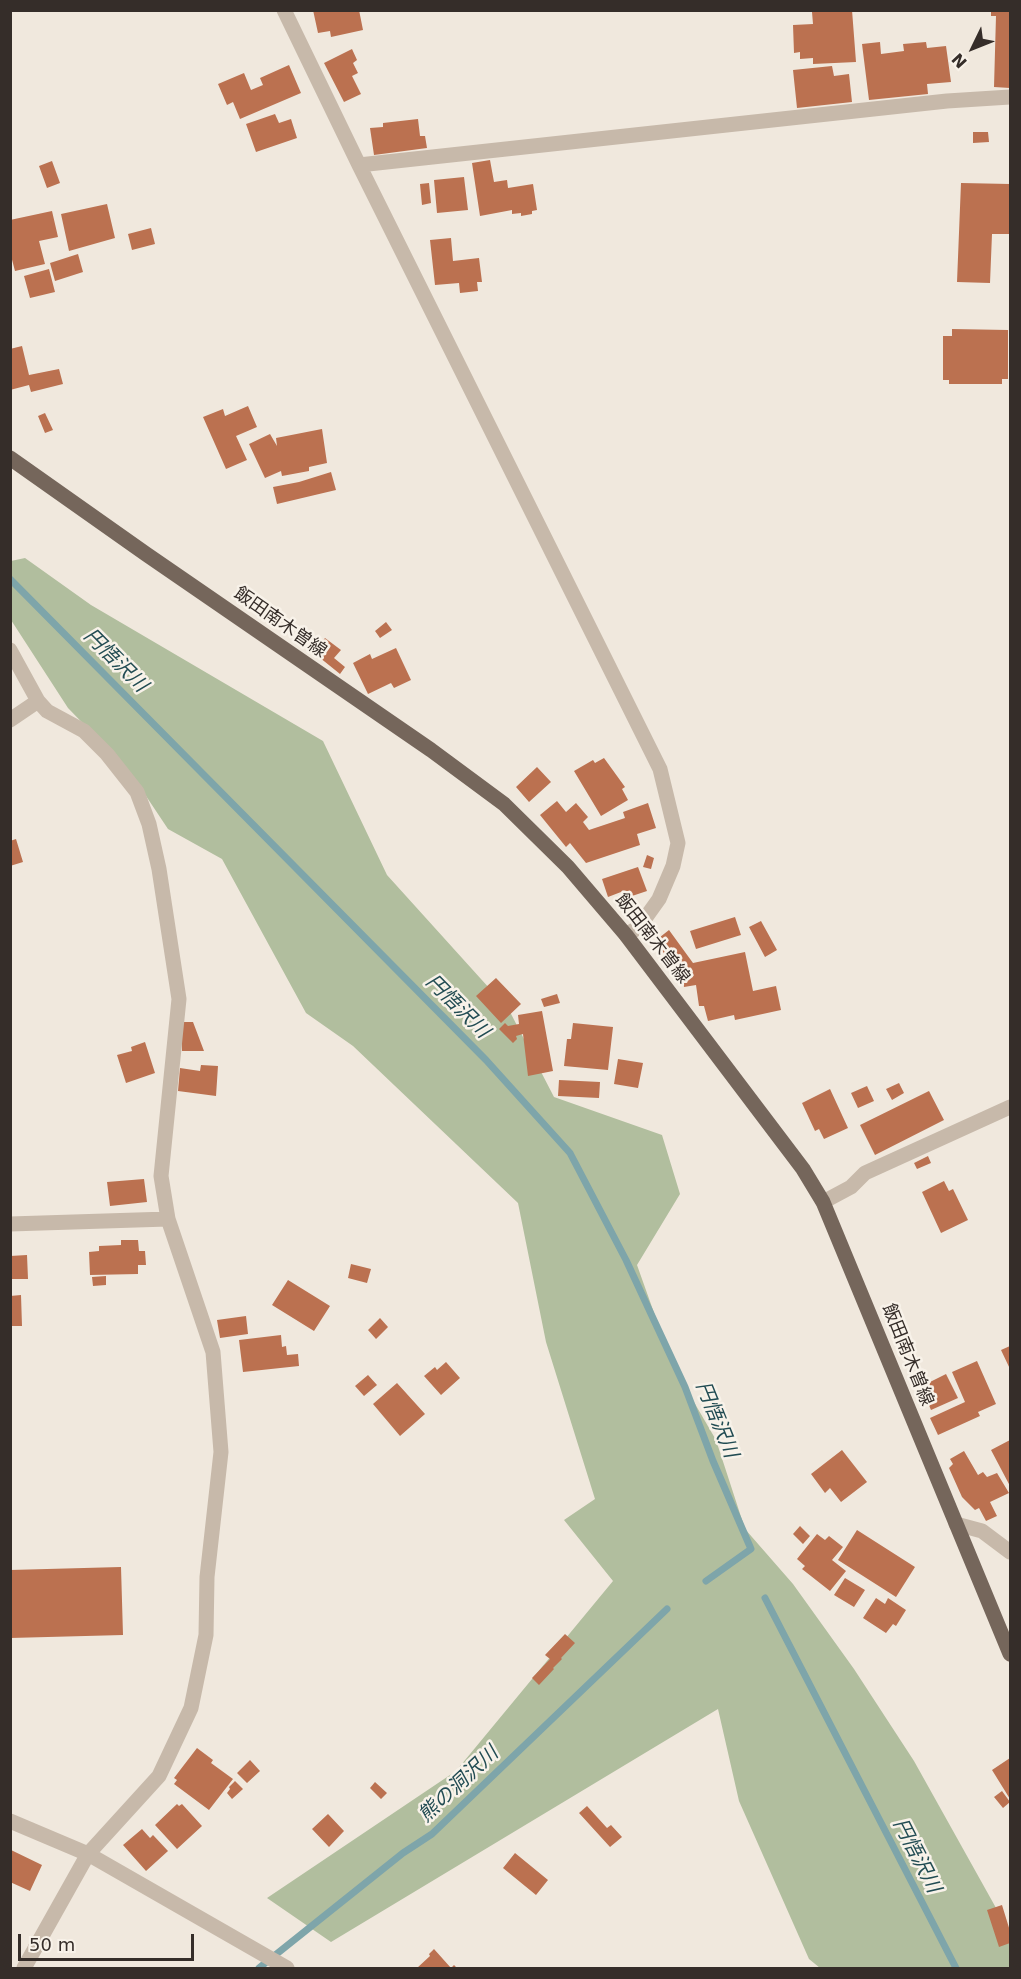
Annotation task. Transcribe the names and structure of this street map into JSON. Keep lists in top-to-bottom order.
{
  "streets": {
    "main road": ["飯田南木曽線"]
  },
  "water": ["円悟沢川", "熊の洞沢川"],
  "scale_bar": "50 m",
  "north": "bottom left"
}
